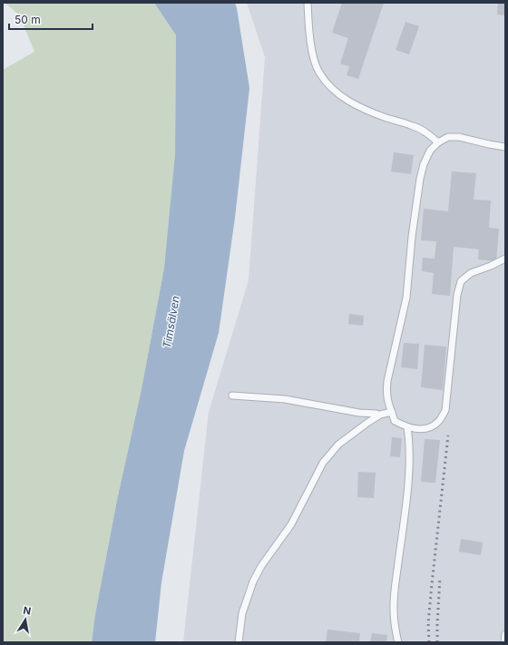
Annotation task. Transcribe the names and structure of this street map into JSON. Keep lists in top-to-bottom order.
{
  "water": ["Timsälven"],
  "scale_bar": "50 m",
  "north": "top"
}
